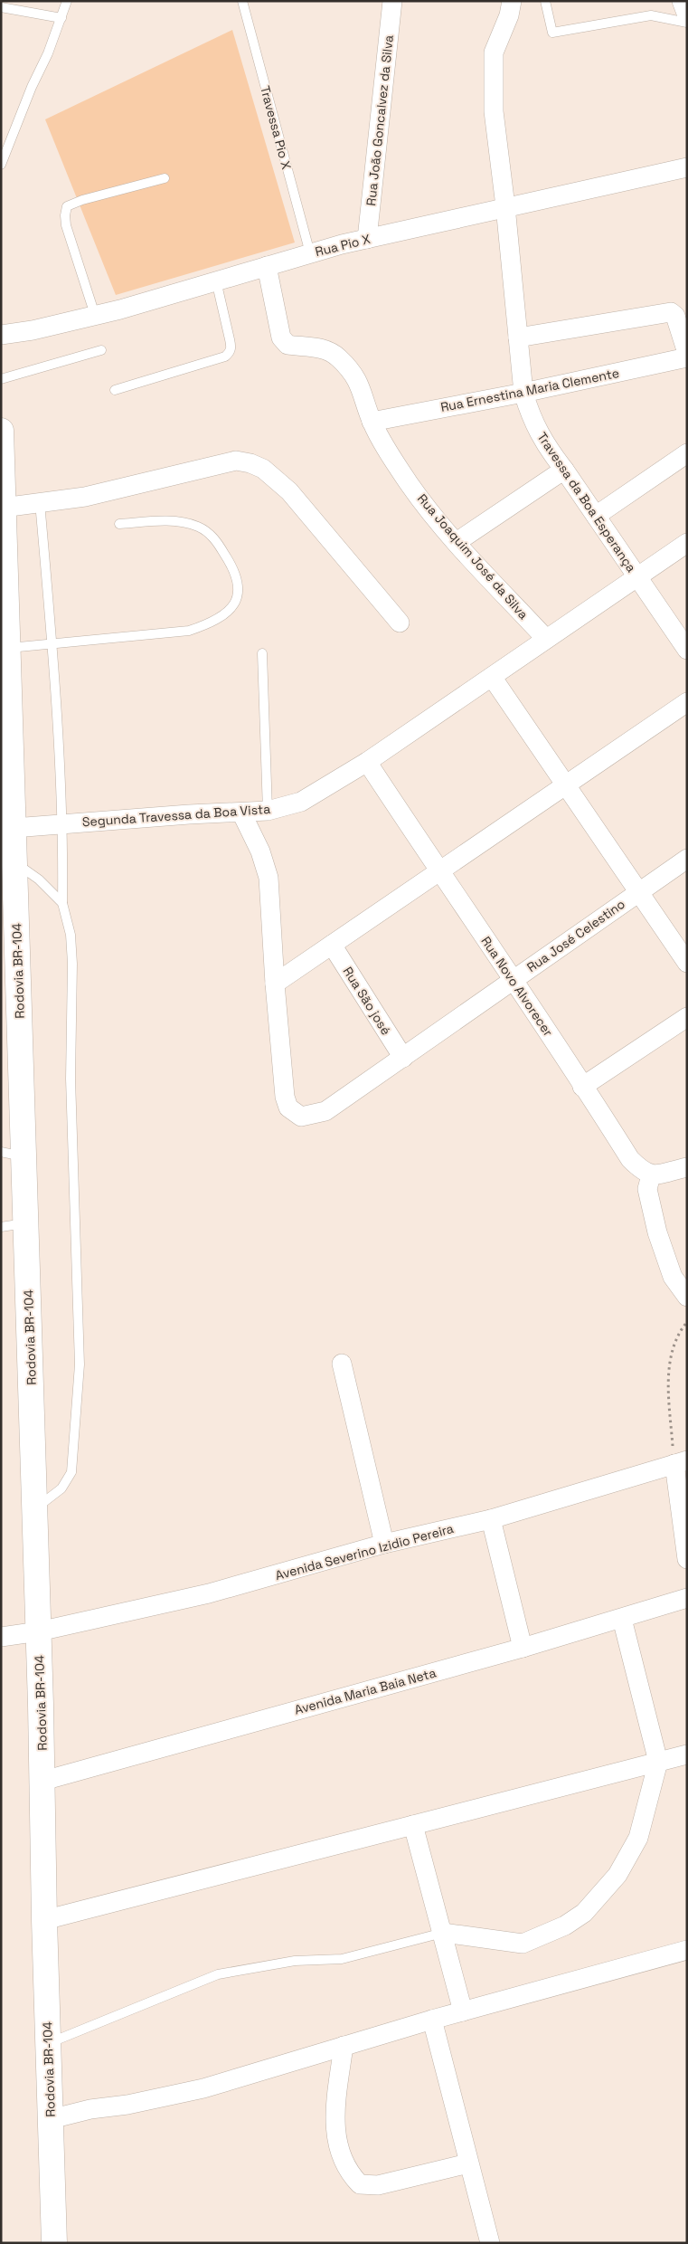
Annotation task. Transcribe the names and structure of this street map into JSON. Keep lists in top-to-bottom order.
{
  "streets": {
    "highway": ["Rodovia BR-104"],
    "street": [
      "Rua João Goncalvez da Silva",
      "Rua Pio X",
      "Rua Ernestina Maria Clemente",
      "Travessa da Boa Esperança",
      "Rua Joaquim José da Silva",
      "Segunda Travessa da Boa Vista",
      "Rua José Celestino",
      "Rua Novo Alvorecer",
      "Rua São josé",
      "Avenida Severino Izidio Pereira",
      "Avenida Maria Baia Neta"
    ],
    "lane": ["Travessa Pio X"]
  },
  "crossings": [
    ["Rua João Goncalvez da Silva", "Rua Pio X"],
    ["Travessa Pio X", "Rua Pio X"],
    ["Rua Pio X", "Travessa da Boa Esperança"],
    ["Rua Pio X", "Rua Joaquim José da Silva"],
    ["Rua Ernestina Maria Clemente", "Travessa da Boa Esperança"],
    ["Rua Ernestina Maria Clemente", "Rua Joaquim José da Silva"],
    ["Travessa da Boa Esperança", "Segunda Travessa da Boa Vista"],
    ["Rua Joaquim José da Silva", "Segunda Travessa da Boa Vista"],
    ["Segunda Travessa da Boa Vista", "Rua José Celestino"],
    ["Segunda Travessa da Boa Vista", "Rodovia BR-104"],
    ["Segunda Travessa da Boa Vista", "Rua Novo Alvorecer"],
    ["Rua José Celestino", "Rua Novo Alvorecer"],
    ["Rua José Celestino", "Rua São josé"],
    ["Rodovia BR-104", "Avenida Severino Izidio Pereira"],
    ["Rodovia BR-104", "Avenida Maria Baia Neta"]
  ]
}
